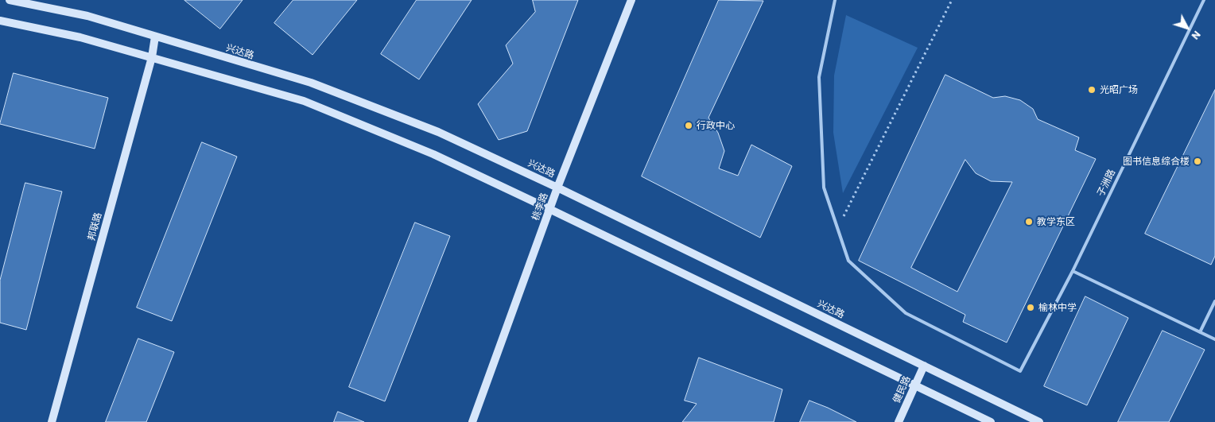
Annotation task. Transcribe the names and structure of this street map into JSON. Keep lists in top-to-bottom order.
{
  "streets": {
    "main road": [
      "兴达路",
      "桃李路",
      "邦联路",
      "健民路"
    ],
    "lane": ["子洲路"]
  },
  "crossings": [
    ["兴达路", "桃李路"],
    ["兴达路", "邦联路"],
    ["兴达路", "健民路"]
  ],
  "places": [
    "光昭广场",
    "行政中心",
    "图书信息综合楼",
    "教学东区",
    "榆林中学"
  ],
  "north": "bottom right"
}
